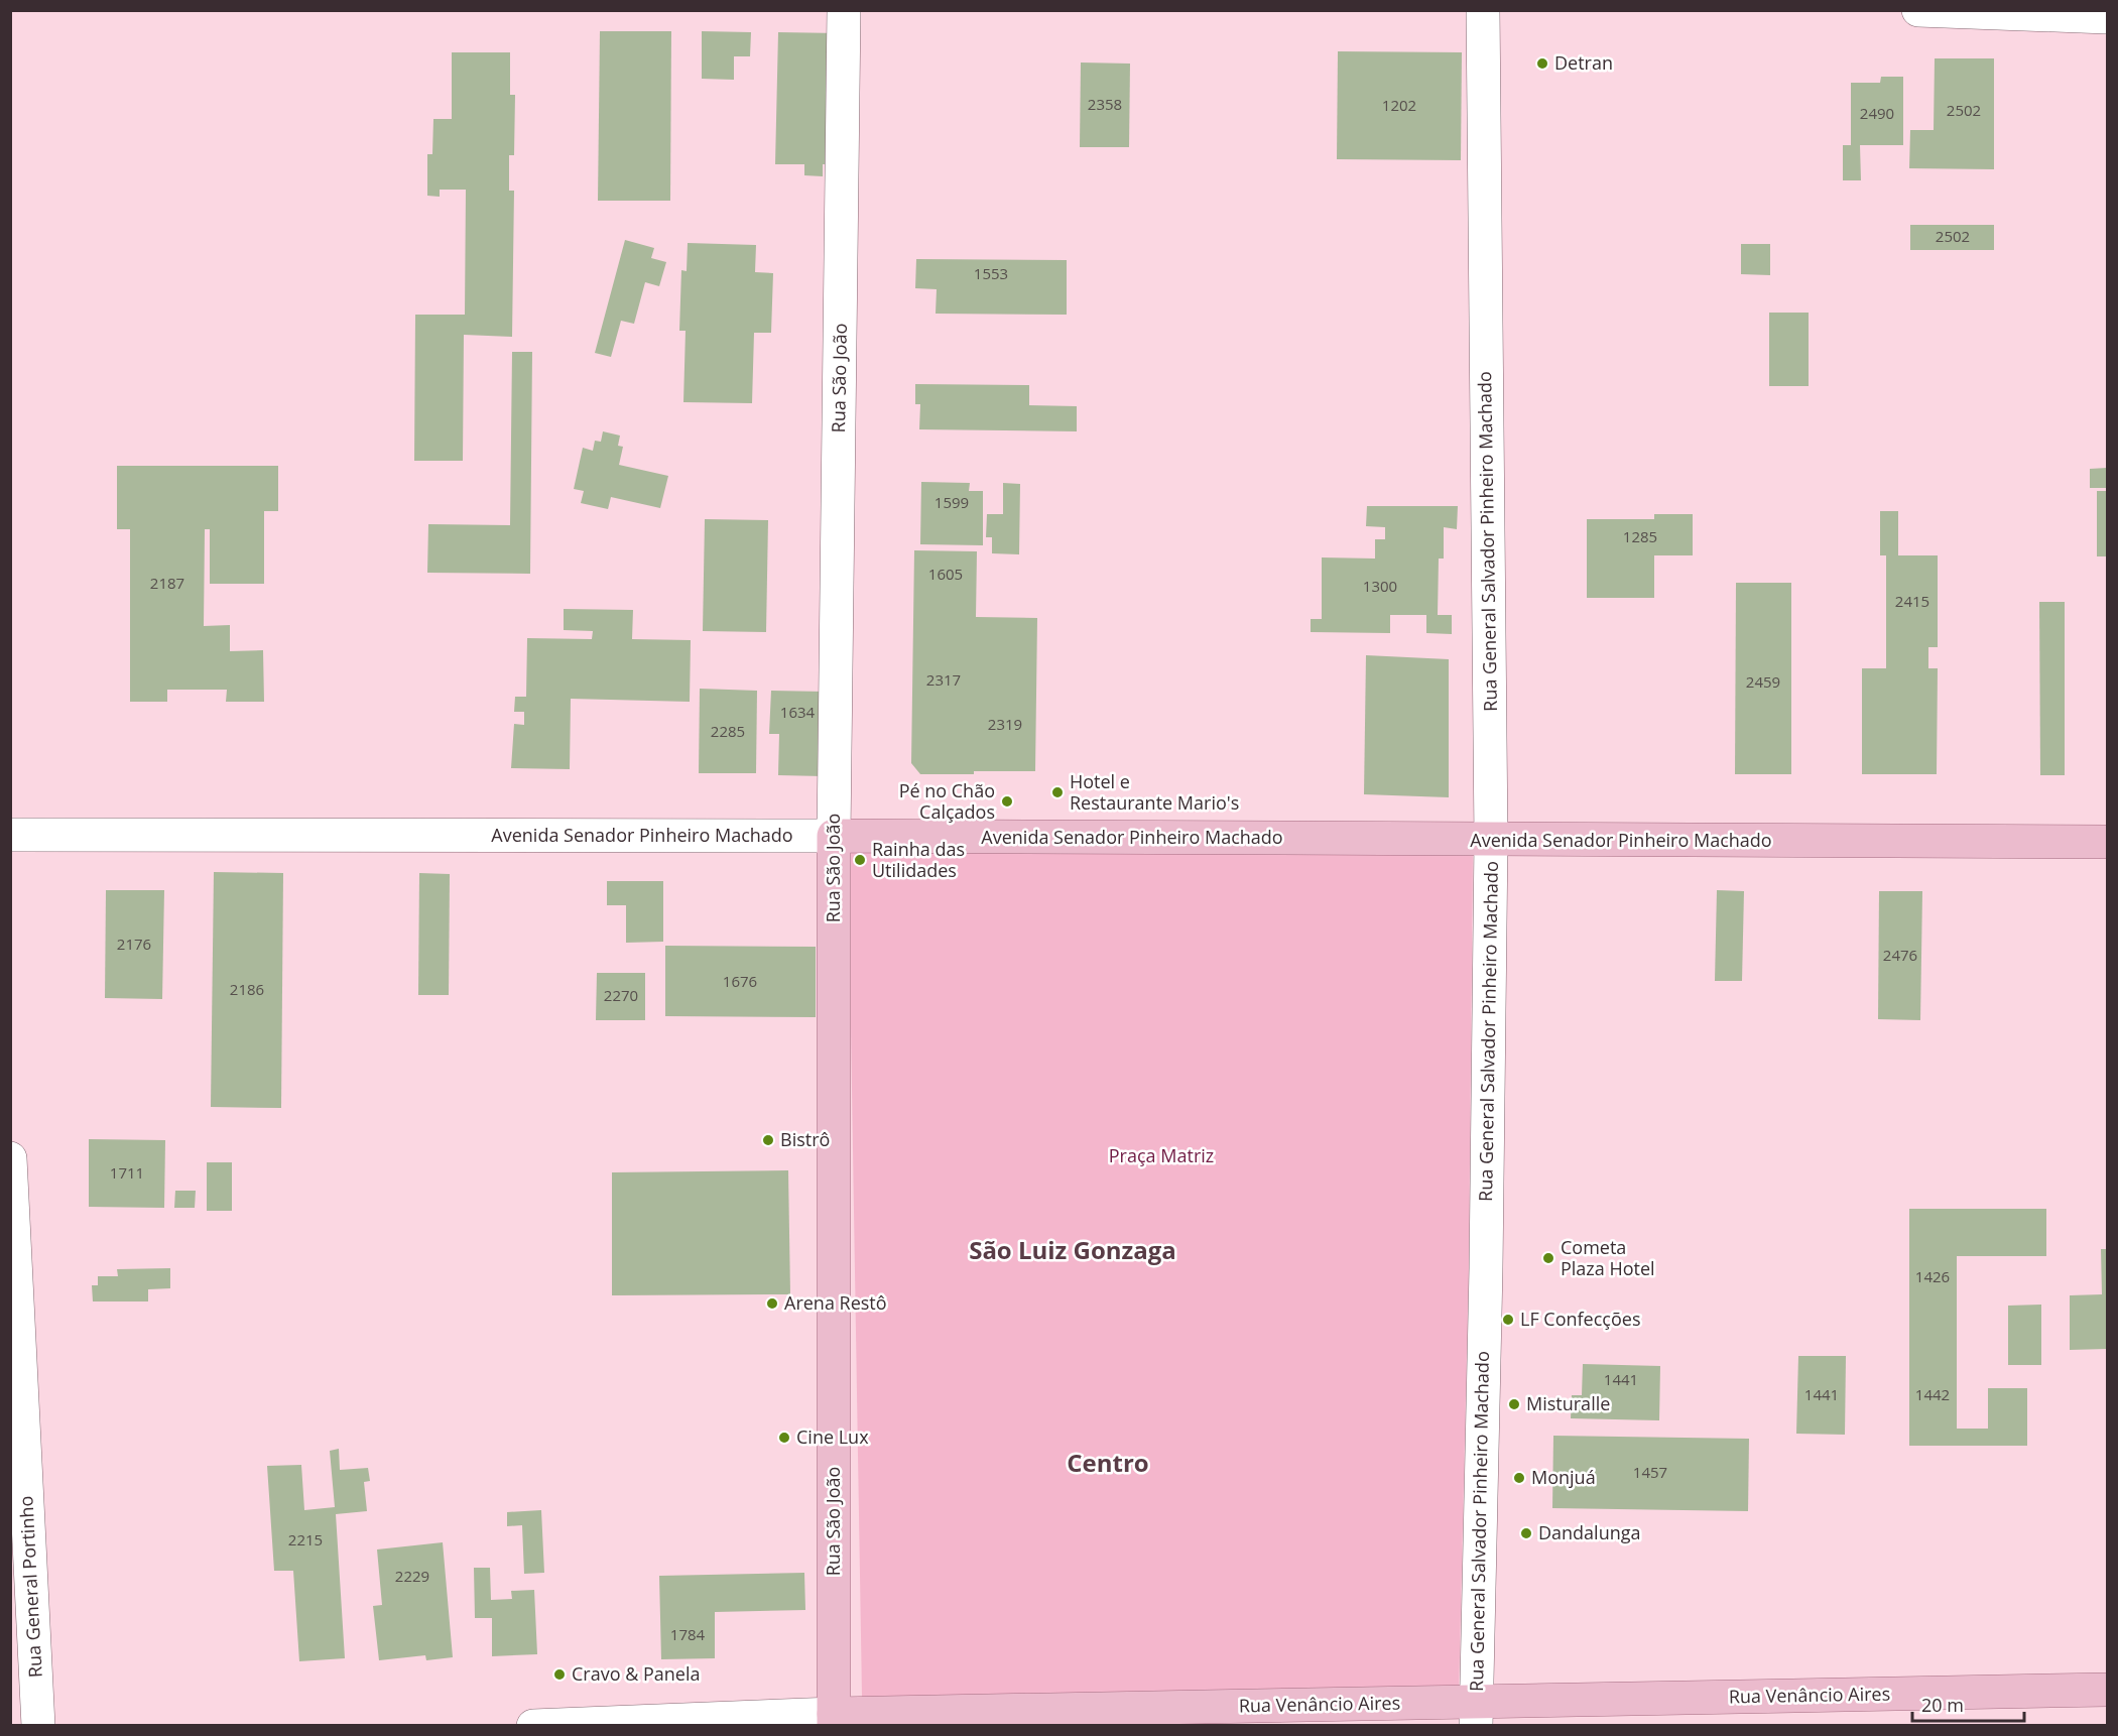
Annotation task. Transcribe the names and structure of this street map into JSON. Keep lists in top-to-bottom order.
{
  "streets": {
    "main road": ["Rua São João", "Avenida Senador Pinheiro Machado", "Rua Venâncio Aires"],
    "street": ["Rua General Salvador Pinheiro Machado", "Rua General Portinho"]
  },
  "crossings": [
    ["Rua São João", "Avenida Senador Pinheiro Machado"],
    ["Rua São João", "Rua Venâncio Aires"],
    ["Rua General Salvador Pinheiro Machado", "Avenida Senador Pinheiro Machado"],
    ["Rua General Salvador Pinheiro Machado", "Rua Venâncio Aires"]
  ],
  "districts": ["São Luiz Gonzaga", "Centro"],
  "parks": ["Praça Matriz"],
  "places": [
    "Detran",
    "Hotel e Restaurante Mario's",
    "Pé no Chão Calçados",
    "Rainha das Utilidades",
    "Bistrô",
    "Cometa Plaza Hotel",
    "Arena Restô",
    "LF Confecções",
    "Misturalle",
    "Cine Lux",
    "Monjuá",
    "Dandalunga",
    "Cravo & Panela"
  ],
  "house_numbers": [
    "2358",
    "1202",
    "2502",
    "2490",
    "2502",
    "1553",
    "1599",
    "1285",
    "1605",
    "2187",
    "1300",
    "2415",
    "2317",
    "2459",
    "1634",
    "2319",
    "2285",
    "2176",
    "2476",
    "1676",
    "2186",
    "2270",
    "1711",
    "1426",
    "1441",
    "1441",
    "1442",
    "1457",
    "2215",
    "2229",
    "1784"
  ],
  "scale_bar": "20 m"
}
